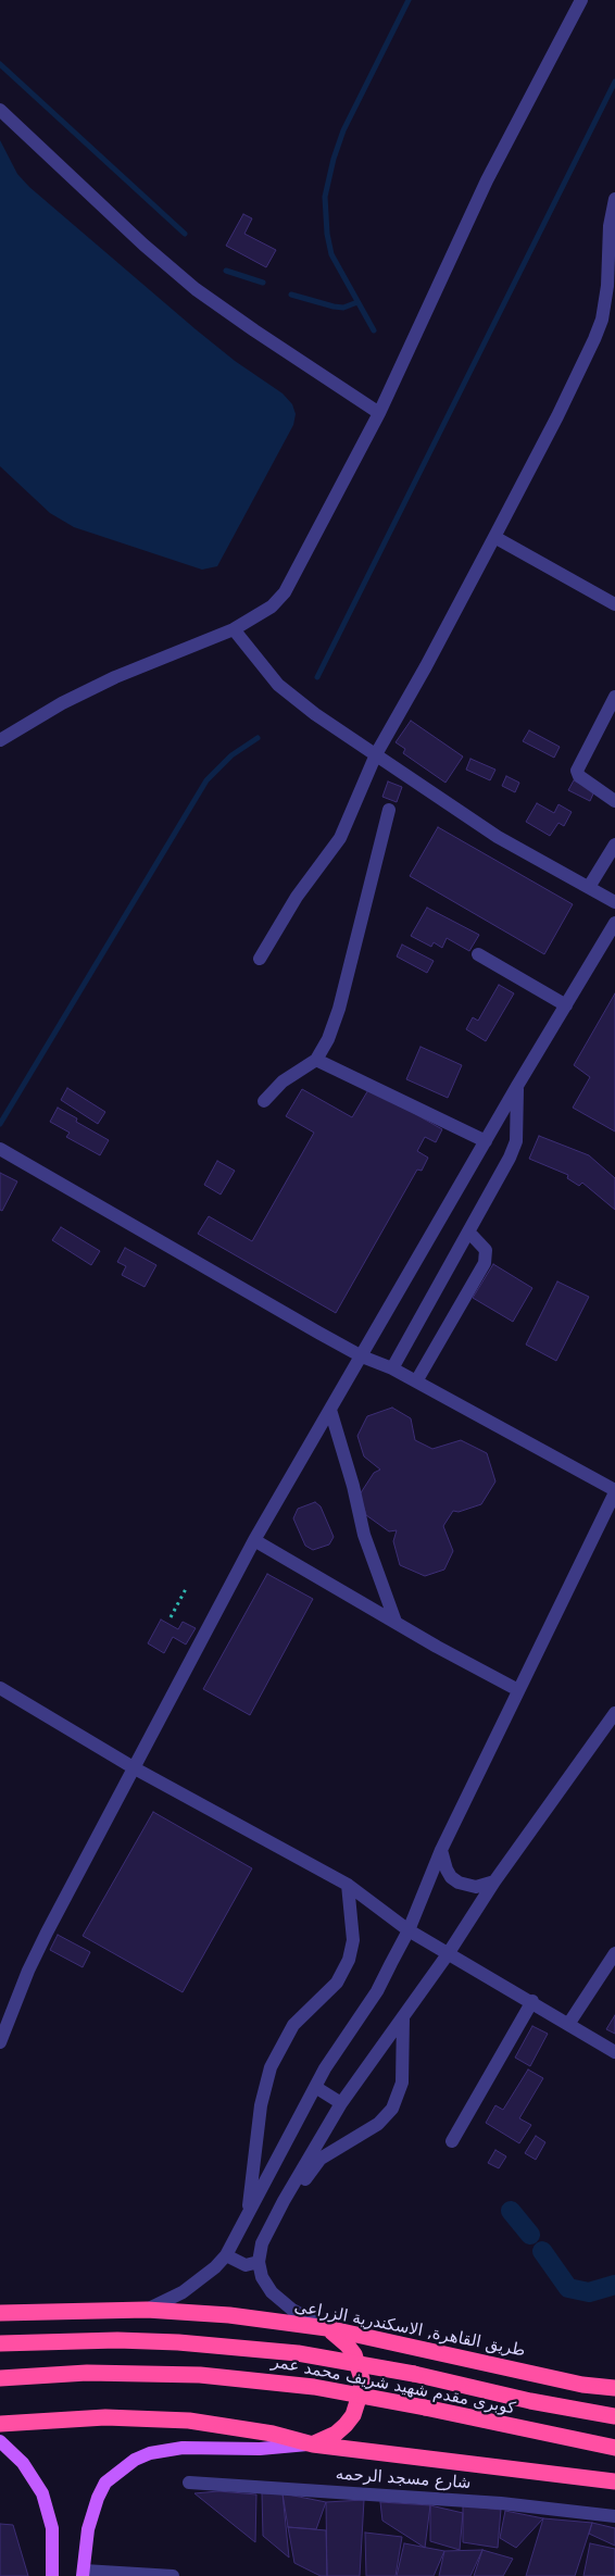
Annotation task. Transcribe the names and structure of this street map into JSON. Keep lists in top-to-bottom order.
{
  "streets": {
    "highway": ["طريق القاهرة, الاسكندرية الزراعى", "كوبرى مقدم شهيد شريف محمد عمر"],
    "street": ["شارع مسجد الرحمه"]
  }
}
